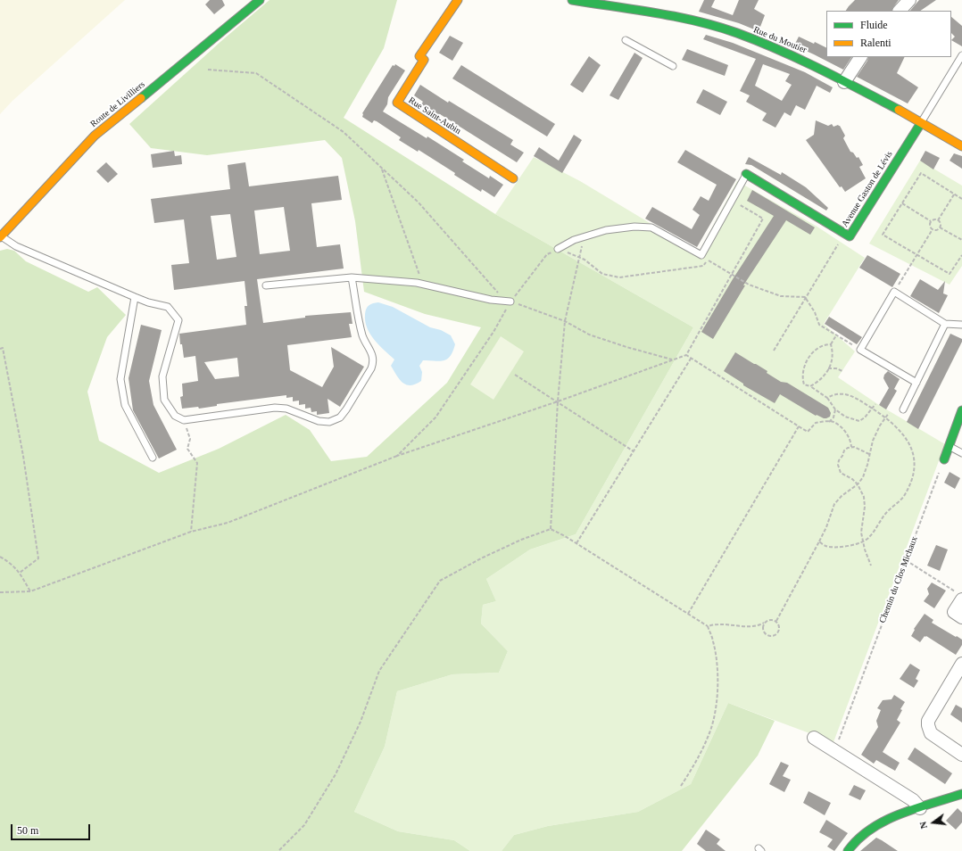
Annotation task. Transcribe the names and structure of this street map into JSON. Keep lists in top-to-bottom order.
{
  "streets": {
    "street": [
      "Rue du Moutier",
      "Route de Livilliers",
      "Rue Saint-Aubin",
      "Avenue Gaston de Lévis"
    ],
    "path": ["Chemin du Clos Michaux"]
  },
  "crossings": [
    ["Rue du Moutier", "Avenue Gaston de Lévis"]
  ],
  "legend": ["Fluide", "Ralenti"],
  "scale_bar": "50 m",
  "north": "left"
}
